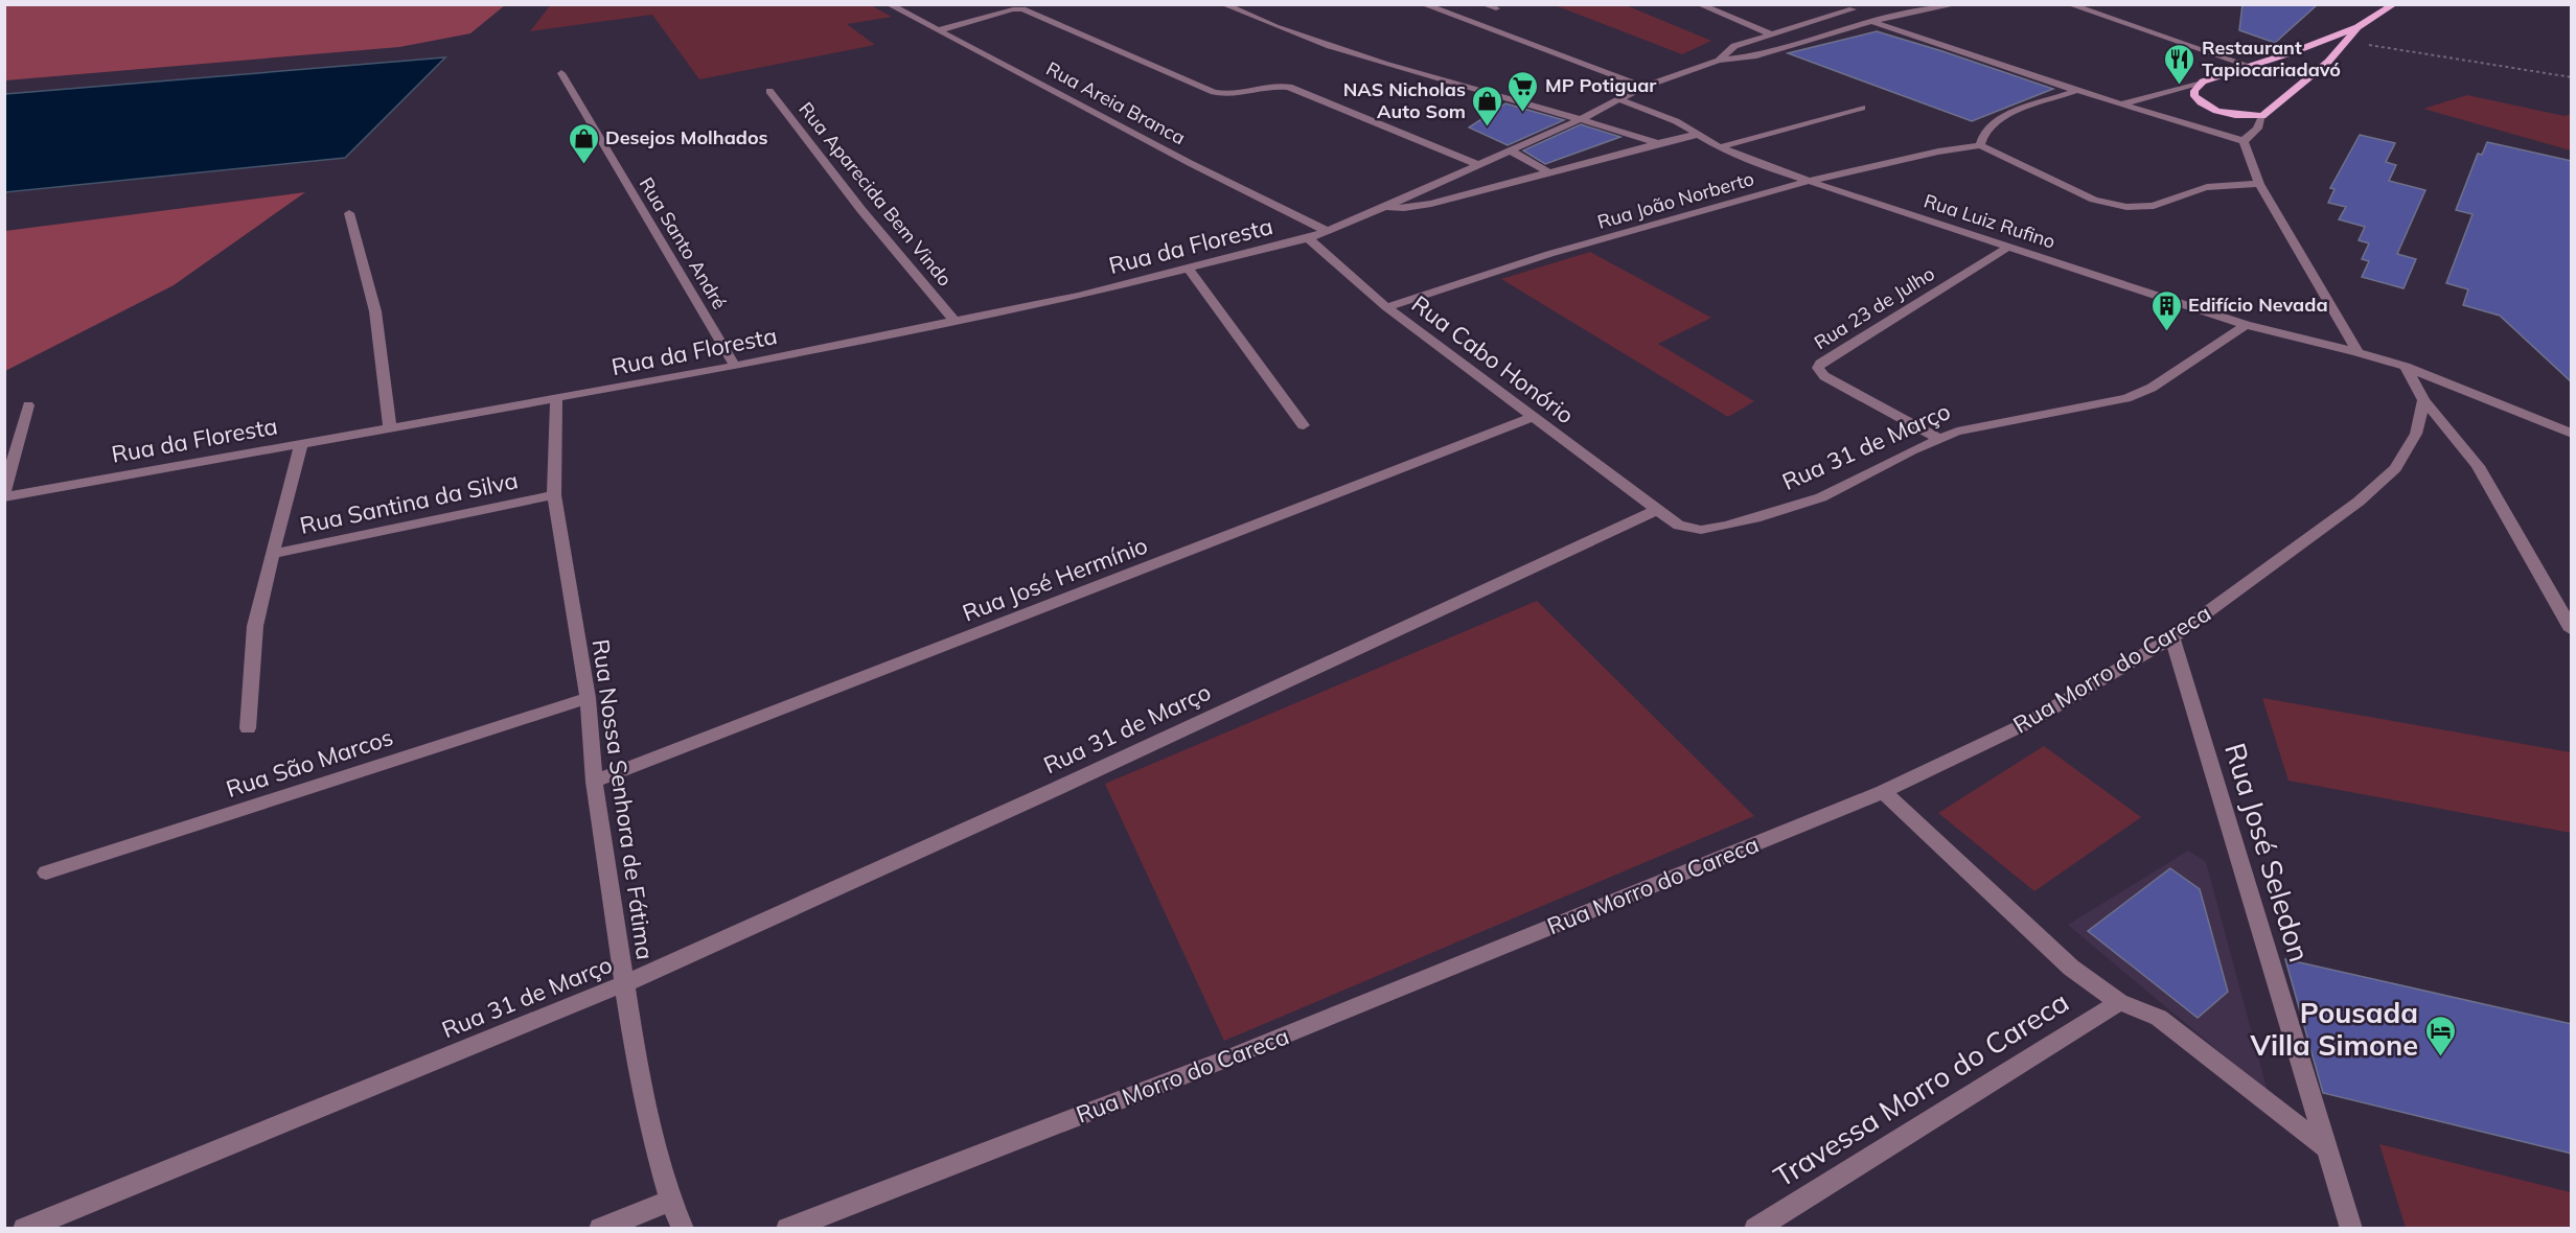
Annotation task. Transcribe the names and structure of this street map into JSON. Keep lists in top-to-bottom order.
{
  "streets": {
    "street": [
      "Rua Areia Branca",
      "Rua Aparecida Bem Vindo",
      "Rua João Norberto",
      "Rua Luiz Rufino",
      "Rua Santo André",
      "Rua da Floresta",
      "Rua 23 de Julho",
      "Rua Cabo Honório",
      "Rua 31 de Março",
      "Rua Santina da Silva",
      "Rua José Hermínio",
      "Rua Morro do Careca",
      "Rua São Marcos",
      "Rua Nossa Senhora de Fátima",
      "Rua José Seledon",
      "Travessa Morro do Careca"
    ]
  },
  "crossings": [
    ["Rua Areia Branca", "Rua da Floresta"],
    ["Rua Aparecida Bem Vindo", "Rua da Floresta"],
    ["Rua João Norberto", "Rua Luiz Rufino"],
    ["Rua João Norberto", "Rua Cabo Honório"],
    ["Rua Luiz Rufino", "Rua da Floresta"],
    ["Rua Luiz Rufino", "Rua 23 de Julho"],
    ["Rua Luiz Rufino", "Rua 31 de Março"],
    ["Rua Santo André", "Rua da Floresta"],
    ["Rua da Floresta", "Rua Cabo Honório"],
    ["Rua da Floresta", "Rua Nossa Senhora de Fátima"],
    ["Rua 23 de Julho", "Rua 31 de Março"],
    ["Rua Cabo Honório", "Rua 31 de Março"],
    ["Rua Cabo Honório", "Rua José Hermínio"],
    ["Rua 31 de Março", "Rua Nossa Senhora de Fátima"],
    ["Rua Santina da Silva", "Rua Nossa Senhora de Fátima"],
    ["Rua José Hermínio", "Rua Nossa Senhora de Fátima"],
    ["Rua Morro do Careca", "Rua José Seledon"],
    ["Rua Morro do Careca", "Travessa Morro do Careca"],
    ["Rua São Marcos", "Rua Nossa Senhora de Fátima"],
    ["Rua José Seledon", "Travessa Morro do Careca"]
  ],
  "places": {
    "restaurant": ["Restaurant Tapiocariadavó"],
    "supermarket": ["MP Potiguar"],
    "shop": ["NAS Nicholas Auto Som", "Desejos Molhados"],
    "building": ["Edifício Nevada"],
    "hotel": ["Pousada Villa Simone"]
  }
}
